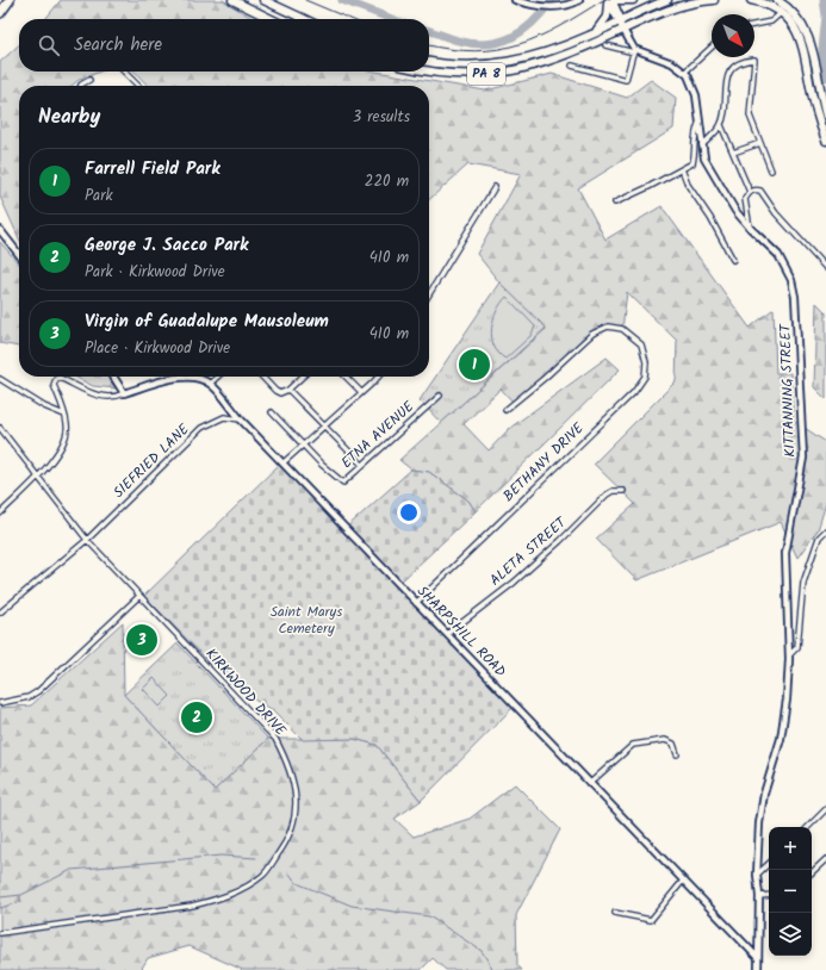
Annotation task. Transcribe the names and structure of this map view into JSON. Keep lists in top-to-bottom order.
{
  "streets": {
    "highway": ["PA 8"],
    "street": [
      "KITTANNING STREET",
      "ETNA AVENUE",
      "SIEFRIED LANE",
      "BETHANY DRIVE",
      "ALETA STREET",
      "SHARPSHILL ROAD",
      "KIRKWOOD DRIVE"
    ]
  },
  "crossings": [
    ["KITTANNING STREET", "SHARPSHILL ROAD"],
    ["SIEFRIED LANE", "SHARPSHILL ROAD"],
    ["SIEFRIED LANE", "KIRKWOOD DRIVE"],
    ["BETHANY DRIVE", "SHARPSHILL ROAD"],
    ["ALETA STREET", "SHARPSHILL ROAD"]
  ],
  "parks": ["Saint Marys Cemetery"],
  "north": "bottom right",
  "page": {
    "search": "Search here",
    "heading": ["Nearby", "3 results"],
    "list": [
      {
        "mark": "1",
        "name": "Farrell Field Park",
        "note": "Park",
        "value": "220 m"
      },
      {
        "mark": "2",
        "name": "George J. Sacco Park",
        "note": "Park · Kirkwood Drive",
        "value": "410 m"
      },
      {
        "mark": "3",
        "name": "Virgin of Guadalupe Mausoleum",
        "note": "Place · Kirkwood Drive",
        "value": "410 m"
      }
    ],
    "pins": ["1", "3", "2"],
    "map_buttons": ["+", "−"]
  }
}
